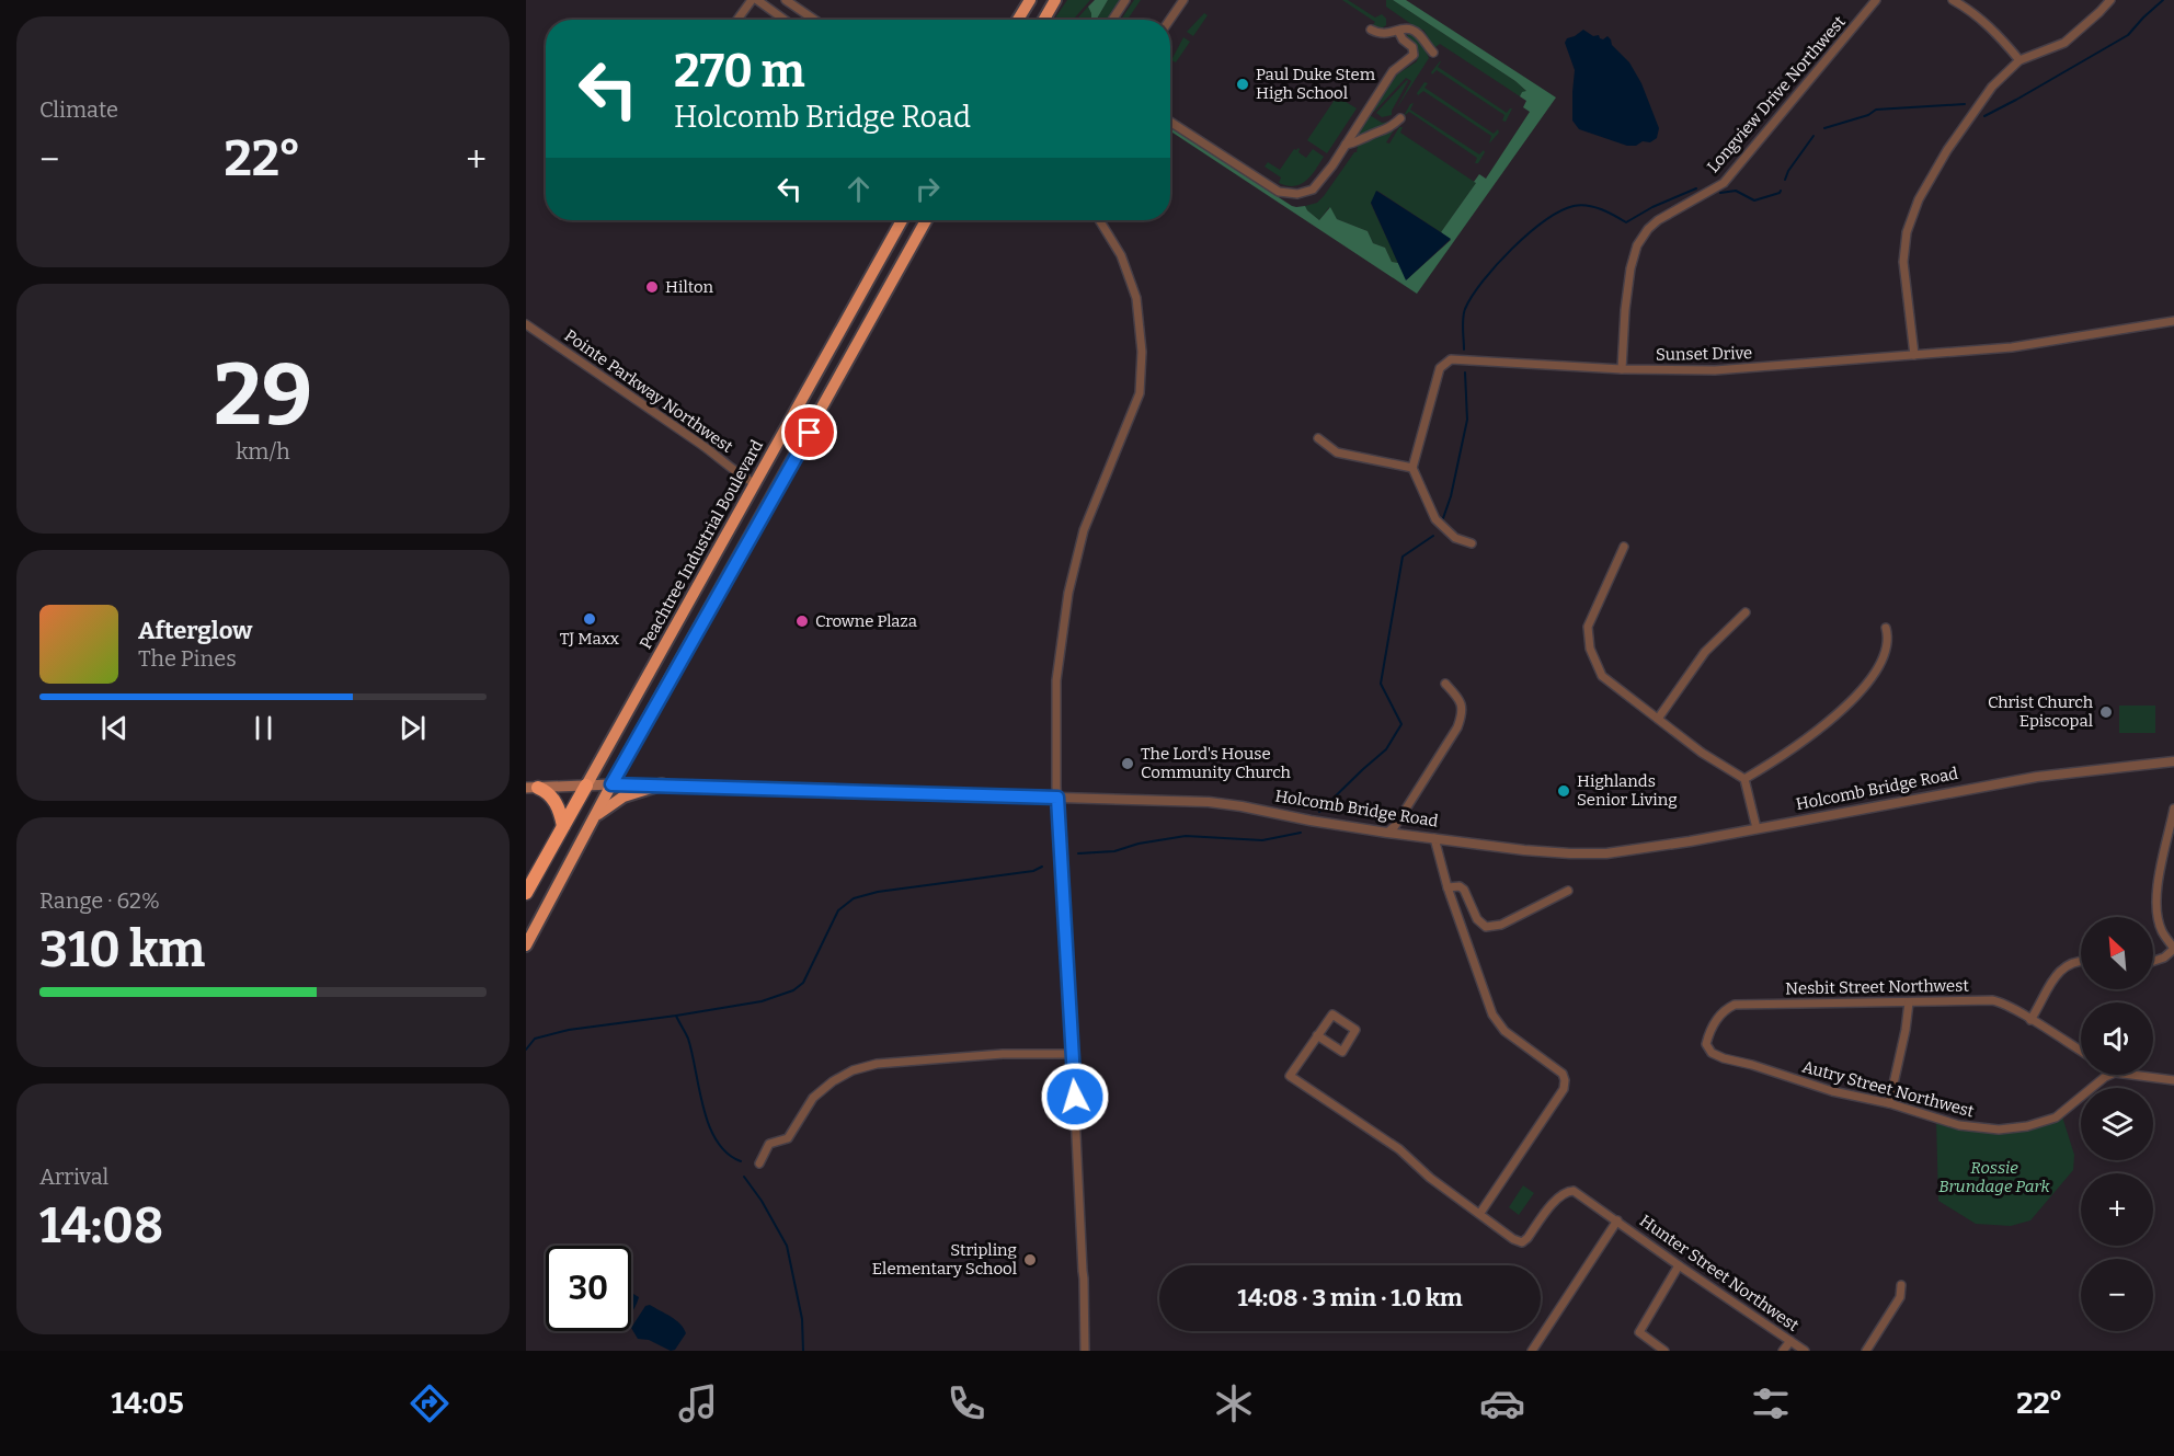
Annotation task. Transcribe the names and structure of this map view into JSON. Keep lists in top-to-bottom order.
{
  "streets": {
    "highway": ["Peachtree Industrial Boulevard"],
    "main road": ["Holcomb Bridge Road"],
    "street": [
      "Longview Drive Northwest",
      "Sunset Drive",
      "Pointe Parkway Northwest",
      "Nesbit Street Northwest",
      "Autry Street Northwest",
      "Hunter Street Northwest"
    ]
  },
  "crossings": [
    ["Longview Drive Northwest", "Sunset Drive"],
    ["Pointe Parkway Northwest", "Peachtree Industrial Boulevard"],
    ["Peachtree Industrial Boulevard", "Holcomb Bridge Road"],
    ["Nesbit Street Northwest", "Autry Street Northwest"]
  ],
  "parks": ["Rossie Brundage Park"],
  "places": [
    "Paul Duke Stem High School",
    "Hilton",
    "TJ Maxx",
    "Crowne Plaza",
    "Christ Church Episcopal",
    "The Lord's House Community Church",
    "Highlands Senior Living",
    "Stripling Elementary School"
  ],
  "north": "top left",
  "page": {
    "tile": [
      "Climate",
      ["29", "km/h"],
      ["Range · 62%", "310 km"],
      ["Arrival", "14:08"]
    ],
    "turn": ["270 m", "Holcomb Bridge Road"],
    "heat": ["−", "22°", "+"],
    "song": ["Afterglow", "The Pines"],
    "map_buttons": ["+", "−"],
    "limit": "30",
    "trip": "14:08 · 3 min · 1.0 km",
    "tabs": ["14:05", "22°"]
  }
}
